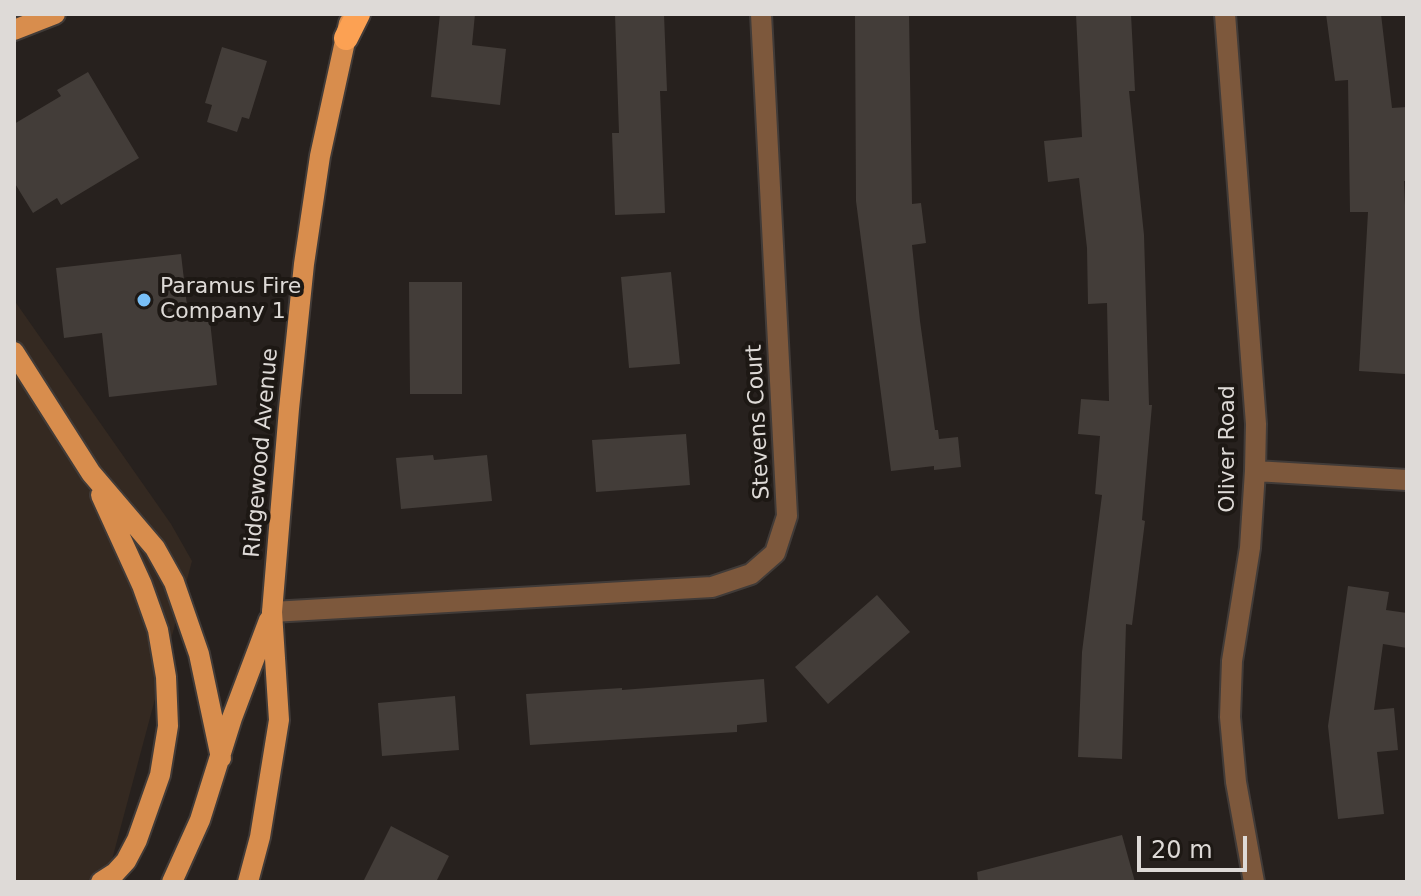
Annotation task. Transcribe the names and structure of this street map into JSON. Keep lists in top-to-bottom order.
{
  "streets": {
    "main road": ["Ridgewood Avenue"],
    "street": ["Stevens Court", "Oliver Road"]
  },
  "crossings": [
    ["Stevens Court", "Ridgewood Avenue"]
  ],
  "places": ["Paramus Fire Company 1"],
  "scale_bar": "20 m"
}
